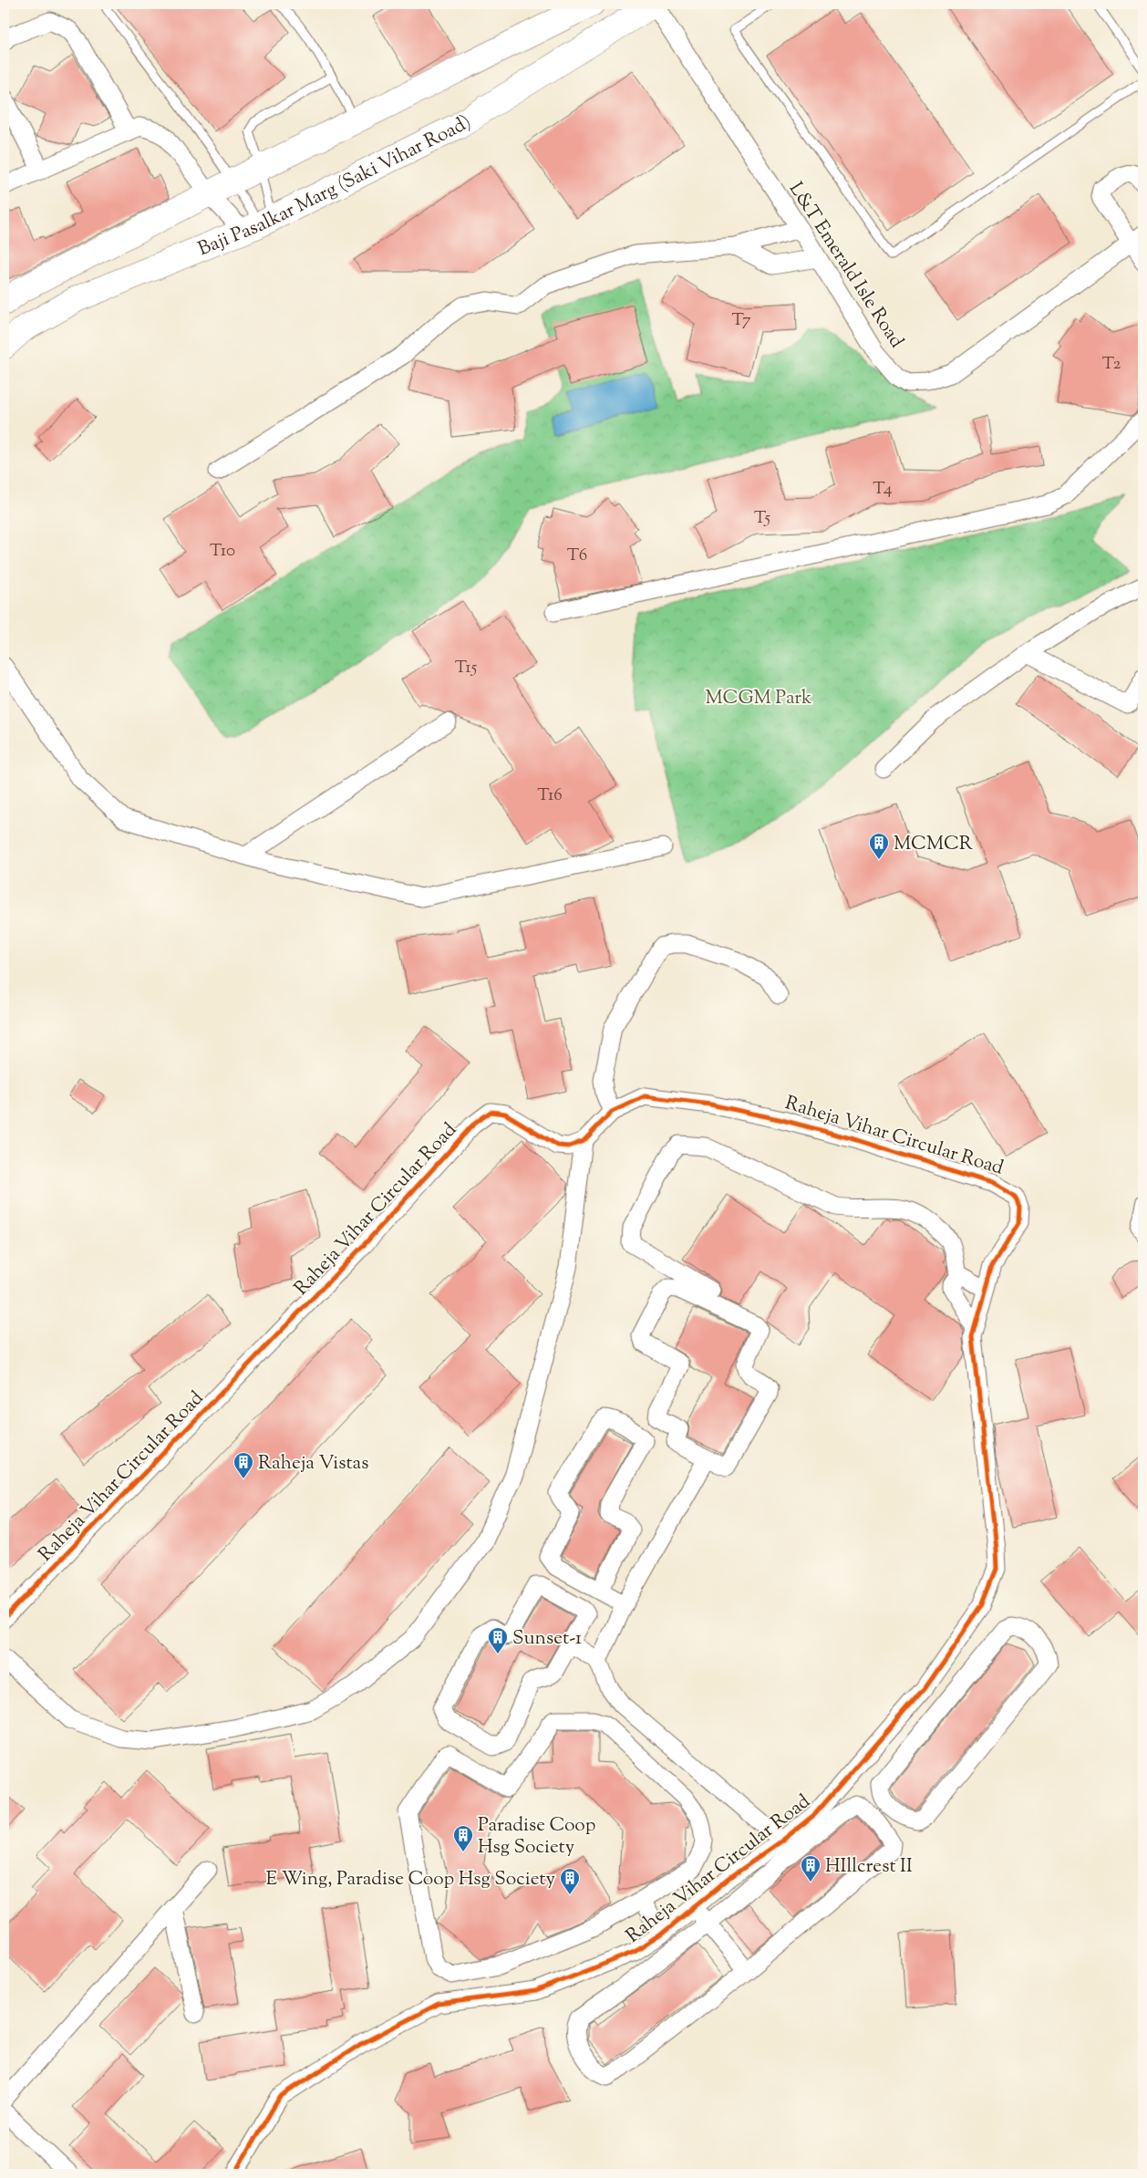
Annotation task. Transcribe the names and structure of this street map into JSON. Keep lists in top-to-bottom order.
{
  "streets": {
    "main road": ["Baji Pasalkar Marg (Saki Vihar Road)"],
    "street": ["L&T Emerald Isle Road", "Raheja Vihar Circular Road"]
  },
  "crossings": [
    ["Baji Pasalkar Marg (Saki Vihar Road)", "L&T Emerald Isle Road"]
  ],
  "parks": ["MCGM Park"],
  "places": {
    "building": [
      "MCMCR",
      "Raheja Vistas",
      "Sunset-1",
      "Paradise Coop Hsg Society",
      "HIllcrest II",
      "E Wing, Paradise Coop Hsg Society"
    ]
  },
  "house_numbers": [
    "T7",
    "T2",
    "T4",
    "T5",
    "T10",
    "T6",
    "T15",
    "T16"
  ]
}
